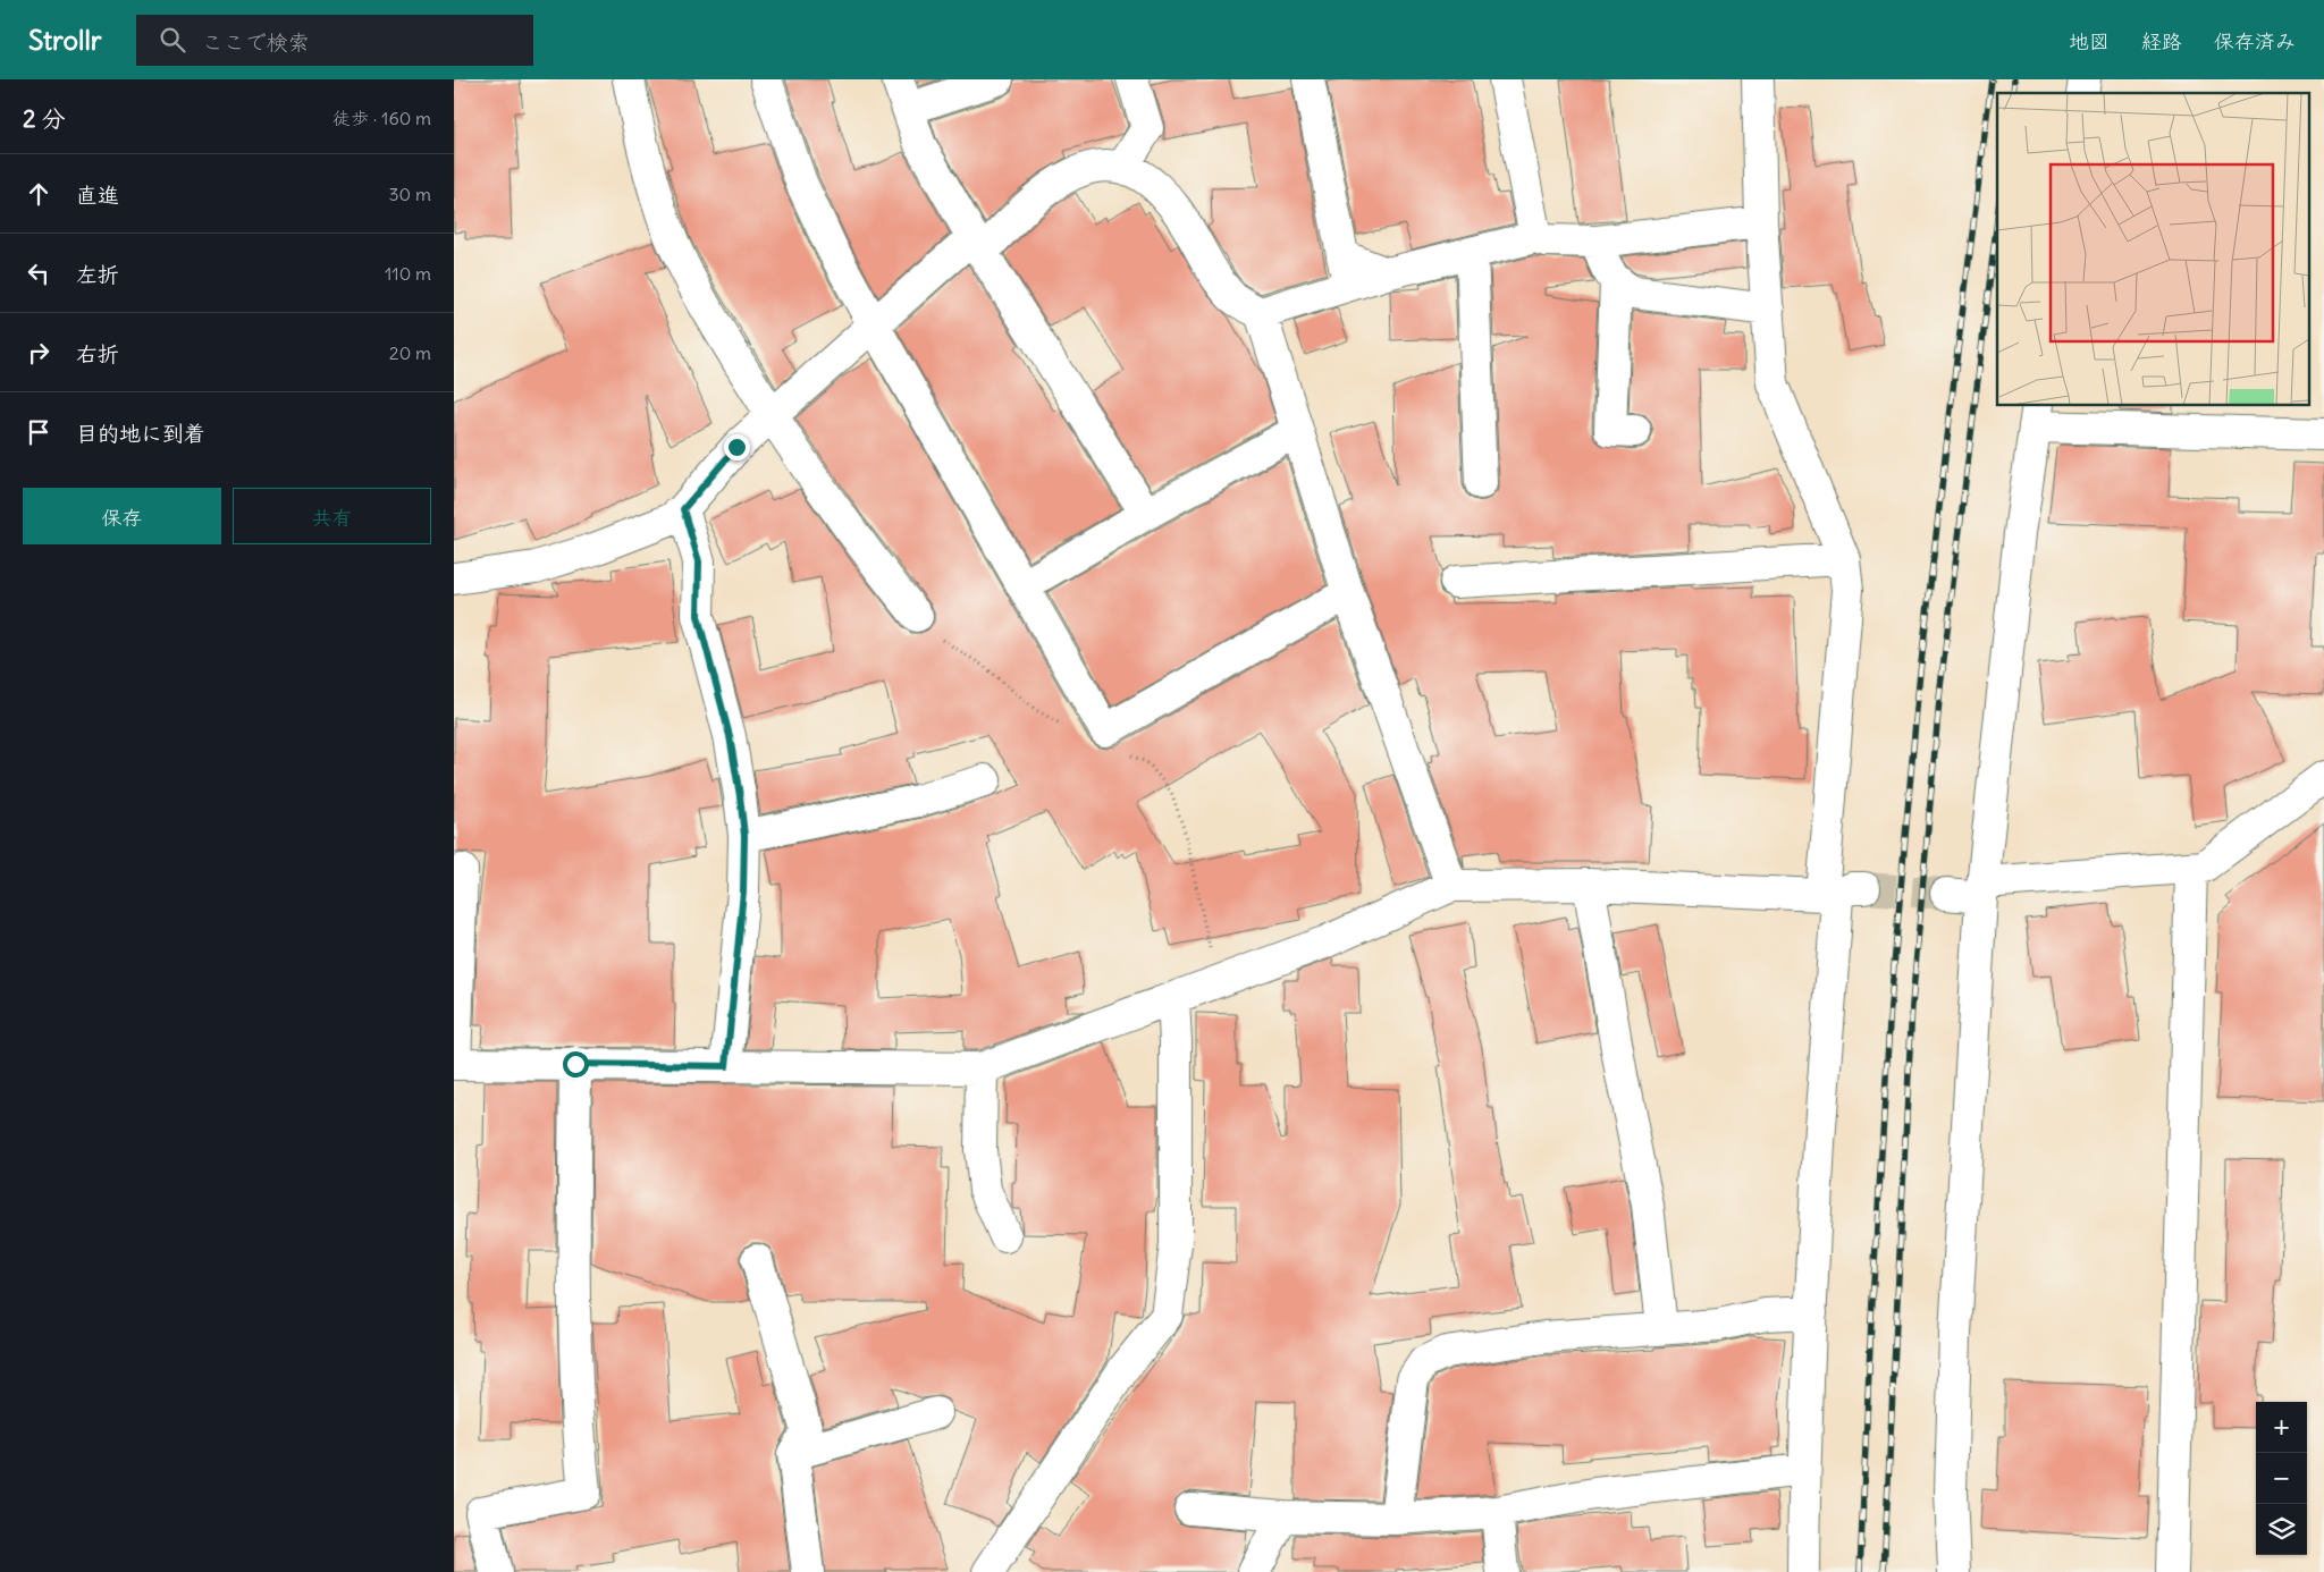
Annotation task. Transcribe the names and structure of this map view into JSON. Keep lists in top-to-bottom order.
{
  "page": {
    "header": "Strollr",
    "search": "ここで検索",
    "nav": ["地図", "経路", "保存済み"],
    "heading": ["2 分", "徒歩 · 160 m"],
    "list": [
      ["直進", "30 m"],
      ["左折", "110 m"],
      ["右折", "20 m"],
      "目的地に到着"
    ],
    "buttons": ["保存", "共有"],
    "map_buttons": ["+", "−"]
  }
}
